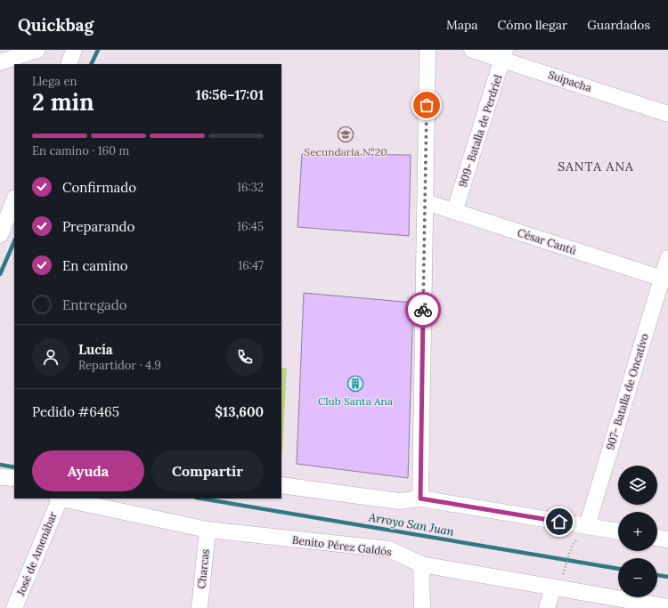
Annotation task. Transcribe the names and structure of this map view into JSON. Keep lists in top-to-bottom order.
{
  "streets": {
    "street": [
      "Suipacha",
      "909- Batalla de Perdriel",
      "César Cantú",
      "907- Batalla de Oncativo",
      "Benito Pérez Galdós",
      "José de Amenábar",
      "Charcas"
    ]
  },
  "crossings": [
    ["Suipacha", "909- Batalla de Perdriel"],
    ["909- Batalla de Perdriel", "César Cantú"],
    ["César Cantú", "907- Batalla de Oncativo"],
    ["Benito Pérez Galdós", "José de Amenábar"],
    ["Benito Pérez Galdós", "Charcas"]
  ],
  "districts": ["SANTA ANA"],
  "water": ["Arroyo San Juan"],
  "places": {
    "school or university": ["Secundaria N°20"],
    "building": ["Club Santa Ana"]
  },
  "page": {
    "header": "Quickbag",
    "nav": ["Mapa", "Cómo llegar", "Guardados"],
    "heading": ["2 min", "Llega en", "16:56–17:01"],
    "panel": [
      "Lucía",
      "Repartidor · 4.9",
      "Pedido #6465",
      "$13,600"
    ],
    "bar": "En camino · 160 m",
    "list": [
      ["Confirmado", "16:32"],
      ["Preparando", "16:45"],
      ["En camino", "16:47"],
      "Entregado"
    ],
    "buttons": ["Ayuda", "Compartir"],
    "map_buttons": ["+", "−"]
  }
}
